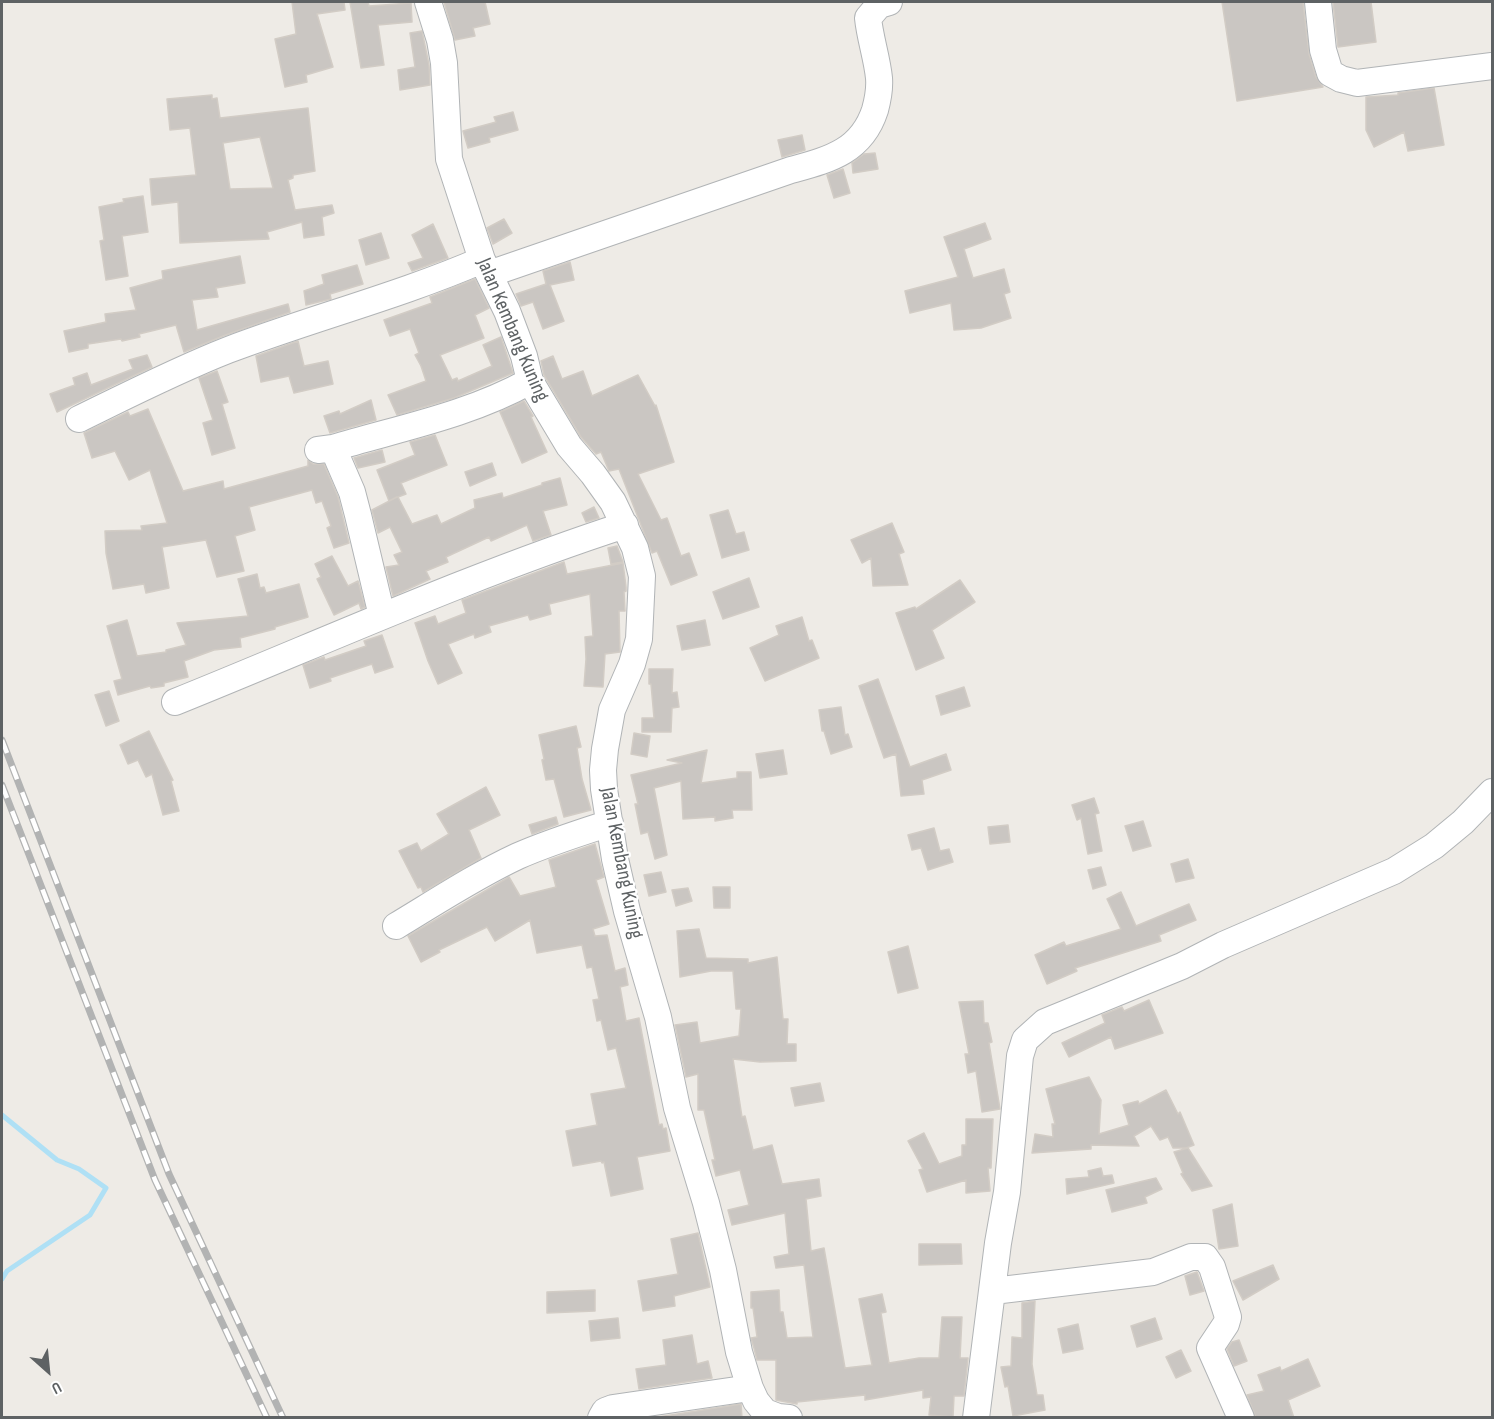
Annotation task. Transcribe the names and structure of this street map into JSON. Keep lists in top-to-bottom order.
{
  "streets": {
    "street": ["Jalan Kembang Kuning"]
  },
  "north": "bottom right"
}
